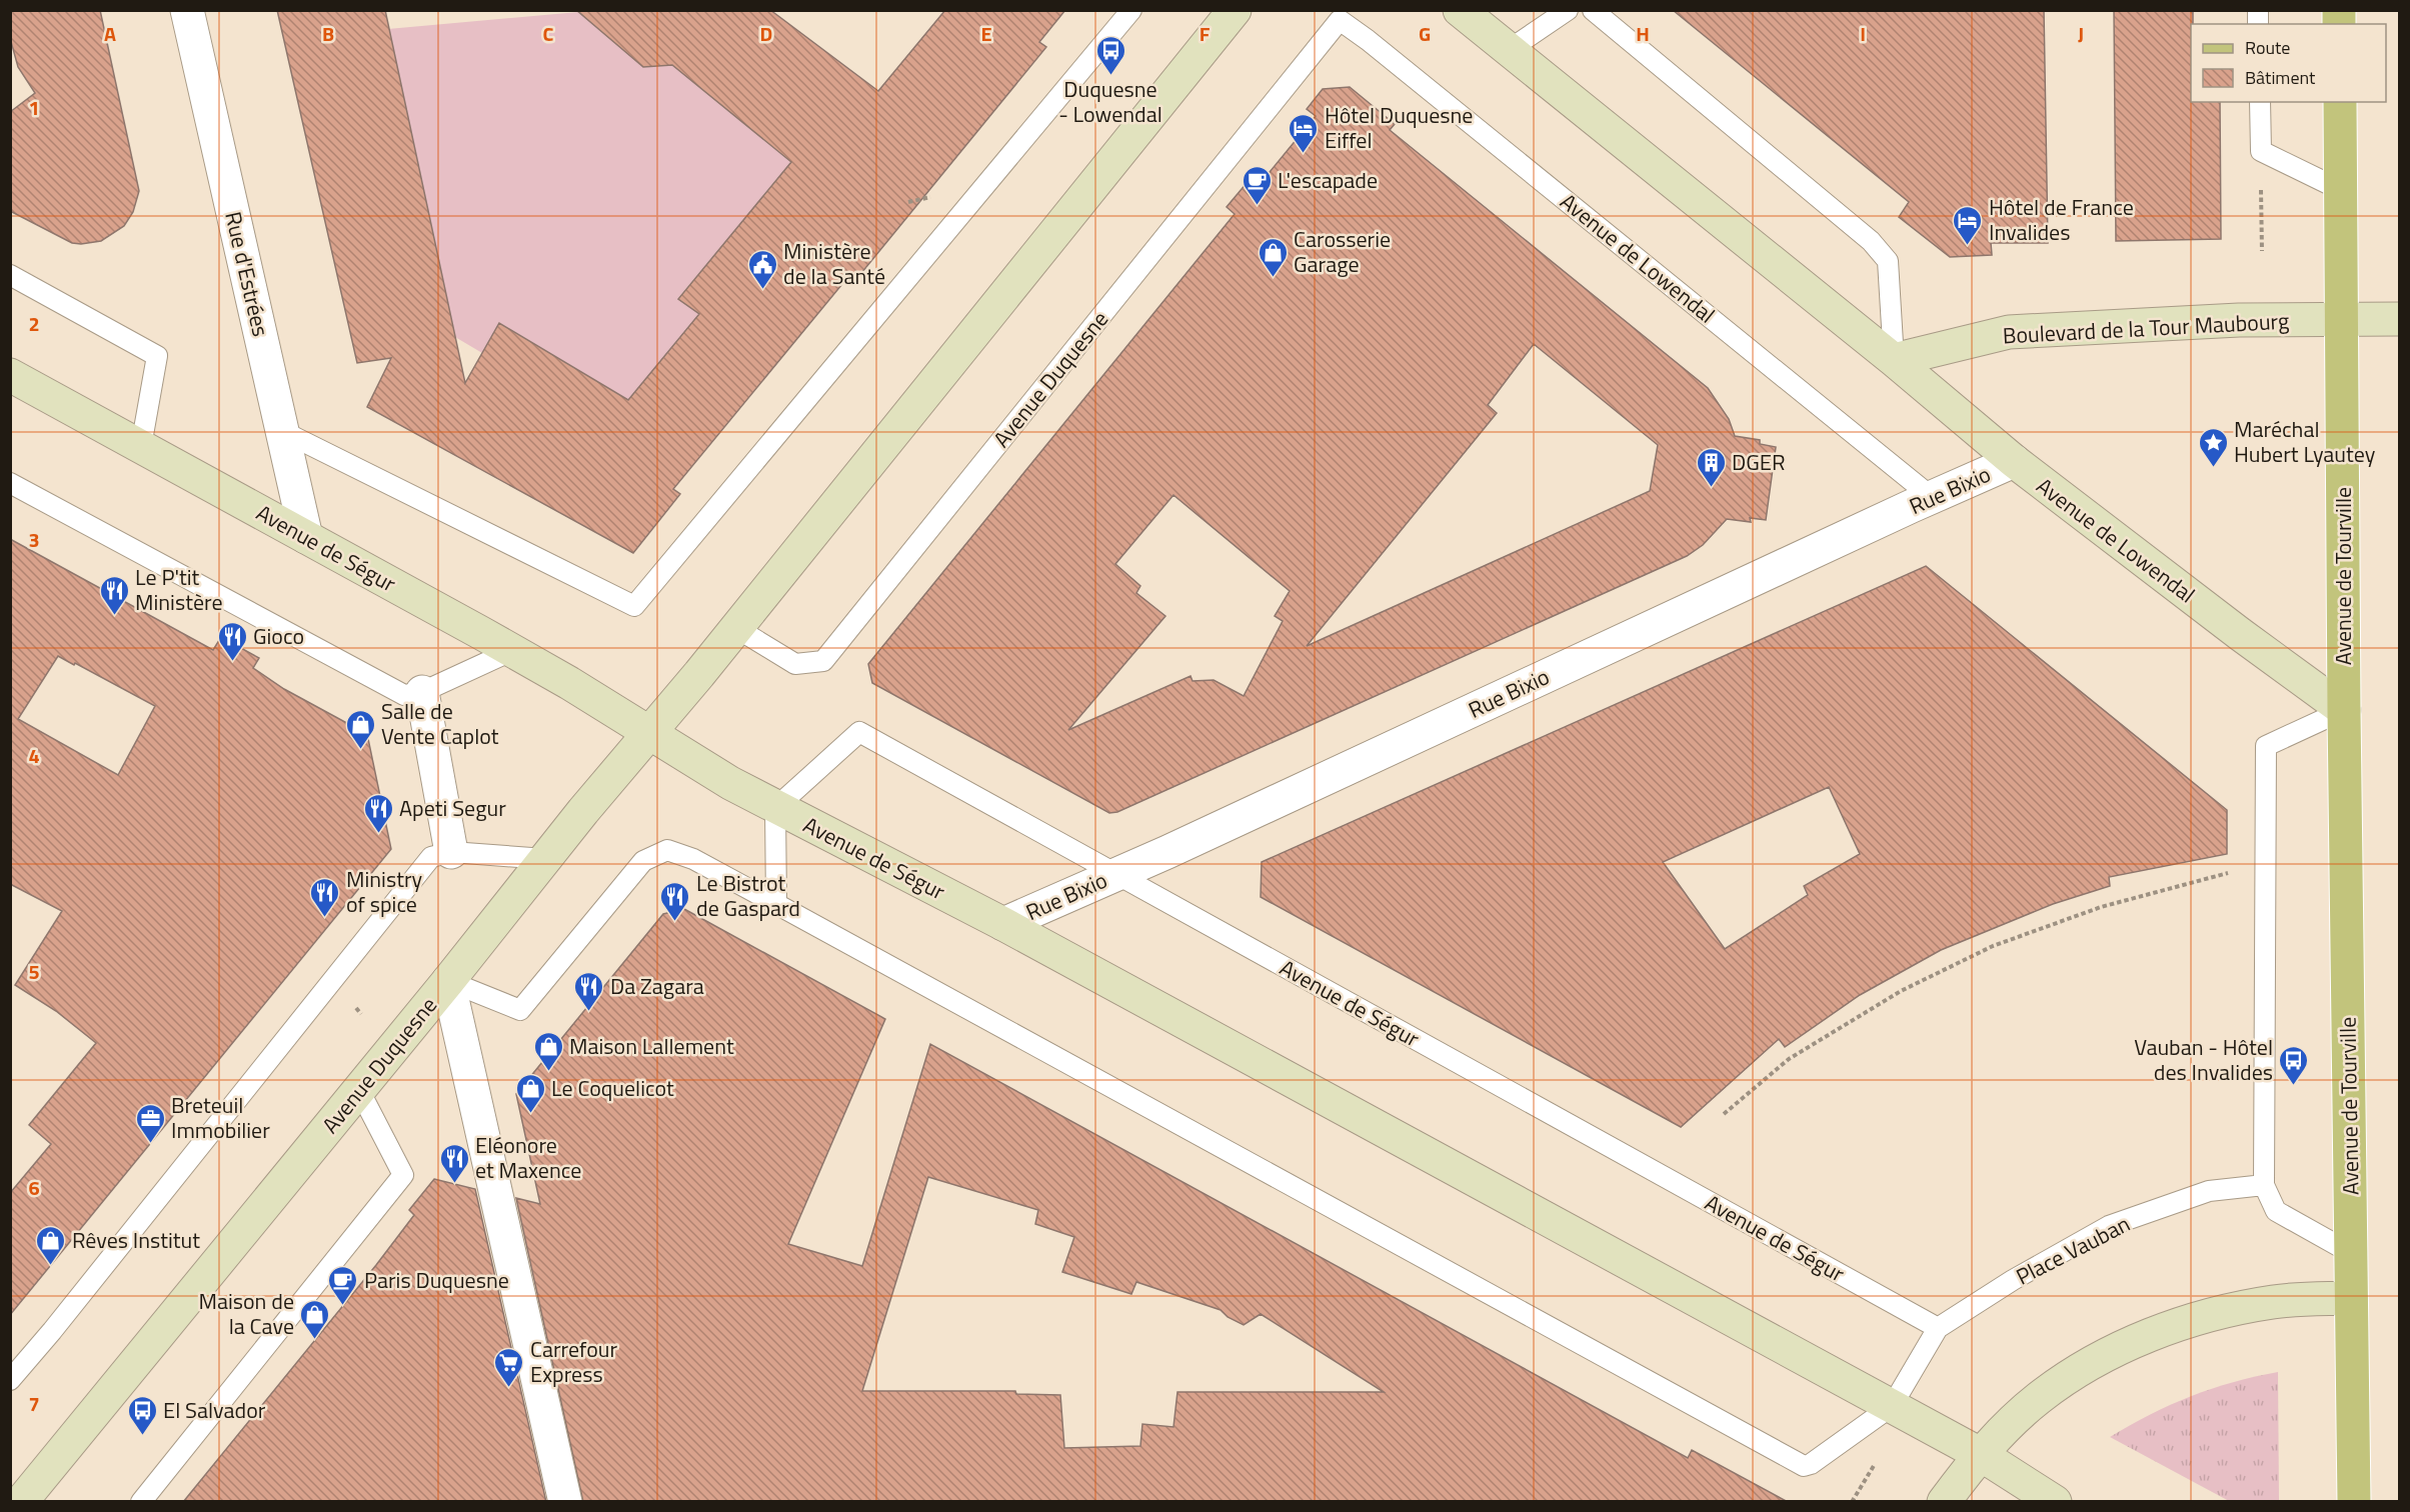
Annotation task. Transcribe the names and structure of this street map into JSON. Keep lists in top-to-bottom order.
{
  "streets": {
    "main road": ["Avenue de Tourville"],
    "street": [
      "Avenue de Lowendal",
      "Rue d'Estrées",
      "Boulevard de la Tour Maubourg",
      "Avenue Duquesne",
      "Rue Bixio",
      "Avenue de Ségur"
    ],
    "lane": ["Place Vauban"]
  },
  "crossings": [
    ["Avenue de Lowendal", "Boulevard de la Tour Maubourg"],
    ["Avenue de Lowendal", "Avenue Duquesne"],
    ["Avenue de Lowendal", "Rue Bixio"],
    ["Avenue de Lowendal", "Avenue de Tourville"],
    ["Rue d'Estrées", "Avenue de Ségur"],
    ["Boulevard de la Tour Maubourg", "Avenue de Tourville"],
    ["Avenue Duquesne", "Avenue de Ségur"],
    ["Rue Bixio", "Avenue de Ségur"],
    ["Avenue de Ségur", "Place Vauban"]
  ],
  "places": {
    "bus stop": ["Duquesne - Lowendal", "Vauban - Hôtel des Invalides", "El Salvador"],
    "hotel": ["Hôtel Duquesne Eiffel", "Hôtel de France Invalides"],
    "cafe": ["L'escapade", "Paris Duquesne"],
    "shop": [
      "Carosserie Garage",
      "Salle de Vente Caplot",
      "Maison Lallement",
      "Le Coquelicot",
      "Rêves Institut",
      "Maison de la Cave"
    ],
    "public building": ["Ministère de la Santé"],
    "place": ["Maréchal Hubert Lyautey"],
    "building": ["DGER"],
    "restaurant": [
      "Le P'tit Ministère",
      "Gioco",
      "Apeti Segur",
      "Ministry of spice",
      "Le Bistrot de Gaspard",
      "Da Zagara",
      "Eléonore et Maxence"
    ],
    "office": ["Breteuil Immobilier"],
    "supermarket": ["Carrefour Express"]
  },
  "legend": ["Route", "Bâtiment"],
  "grid": {
    "columns": [
      "A",
      "B",
      "C",
      "D",
      "E",
      "F",
      "G",
      "H",
      "I",
      "J"
    ],
    "rows": [
      "1",
      "2",
      "3",
      "4",
      "5",
      "6",
      "7"
    ]
  }
}
